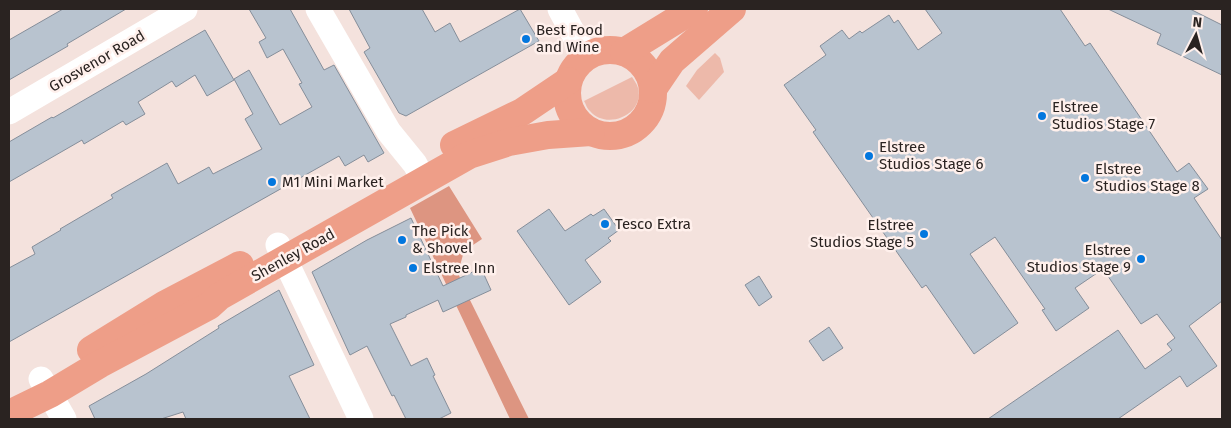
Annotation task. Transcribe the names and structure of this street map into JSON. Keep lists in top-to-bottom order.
{
  "streets": {
    "main road": ["Shenley Road"],
    "street": ["Grosvenor Road"]
  },
  "places": [
    "Best Food and Wine",
    "Elstree Studios Stage 7",
    "Elstree Studios Stage 6",
    "Elstree Studios Stage 8",
    "M1 Mini Market",
    "Tesco Extra",
    "Elstree Studios Stage 5",
    "The Pick & Shovel",
    "Elstree Studios Stage 9",
    "Elstree Inn"
  ],
  "north": "top"
}
